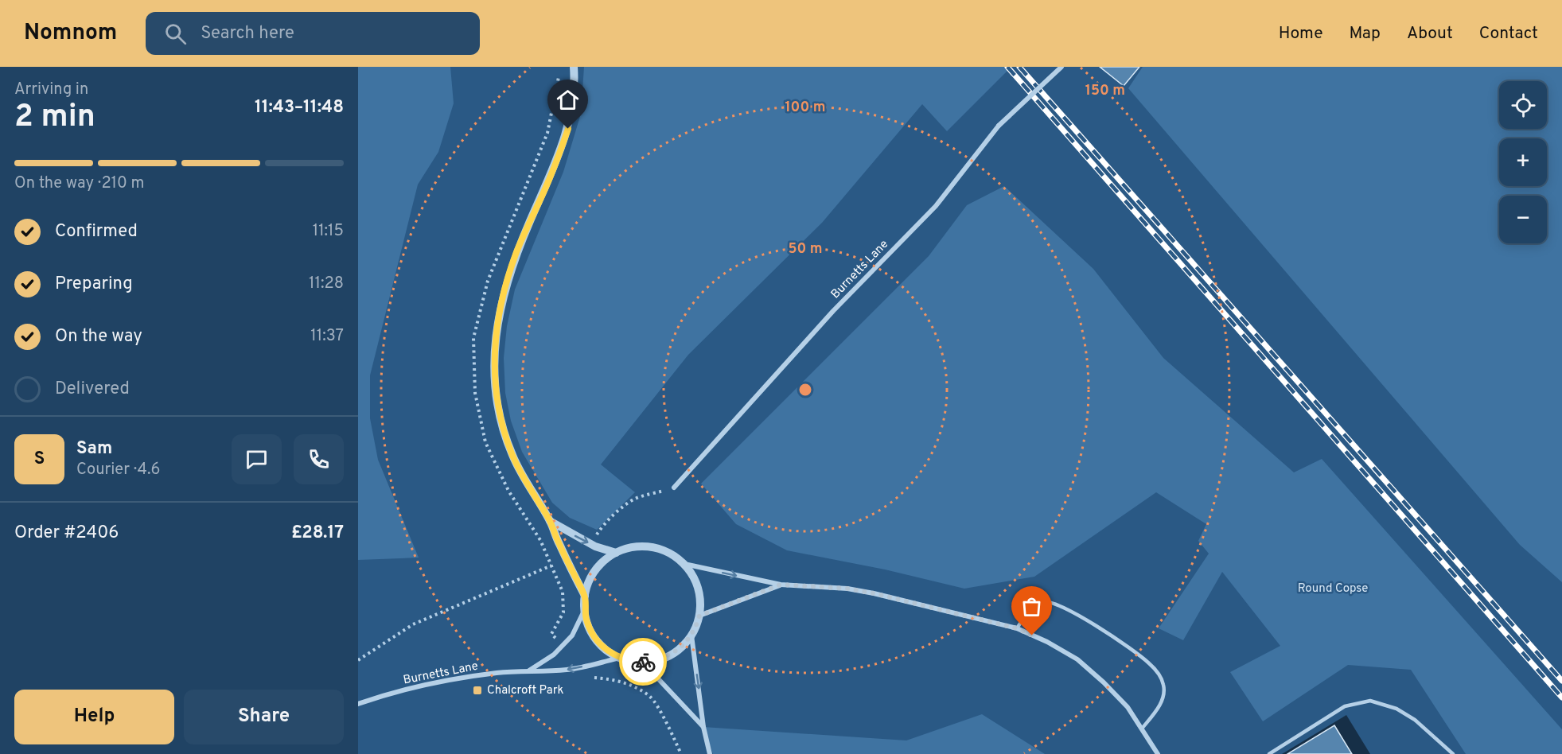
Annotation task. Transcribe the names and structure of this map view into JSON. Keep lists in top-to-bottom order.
{
  "streets": {
    "street": ["Burnetts Lane"]
  },
  "parks": ["Round Copse"],
  "places": {
    "transit": ["Chalcroft Park"]
  },
  "page": {
    "header": "Nomnom",
    "search": "Search here",
    "nav": [
      "Home",
      "Map",
      "About",
      "Contact"
    ],
    "heading": ["2 min", "Arriving in", "11:43–11:48"],
    "panel": [
      "Sam",
      "Courier · 4.6",
      "Order #2406",
      "£28.17"
    ],
    "map_buttons": ["+", "−"],
    "bar": "On the way · 210 m",
    "list": [
      ["Confirmed", "11:15"],
      ["Preparing", "11:28"],
      ["On the way", "11:37"],
      "Delivered"
    ],
    "round": "S",
    "buttons": ["Help", "Share"]
  },
  "rings": ["150 m", "100 m", "50 m"]
}
